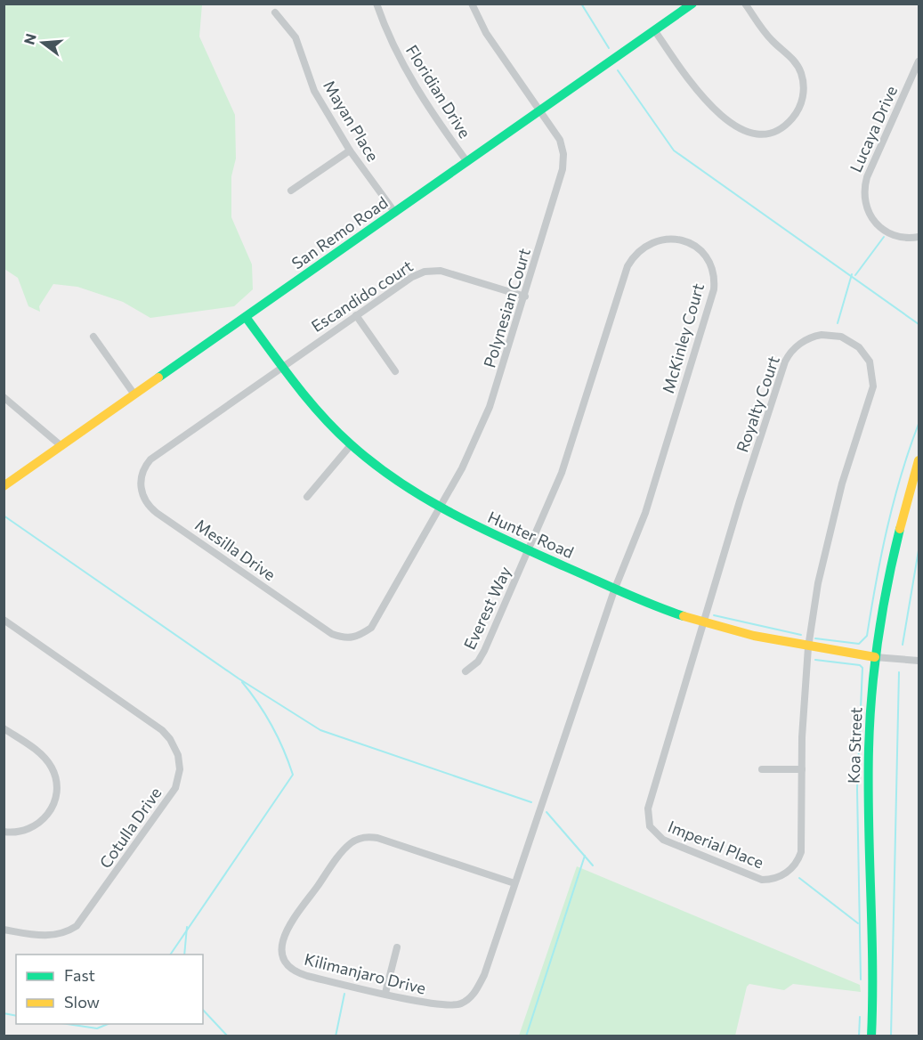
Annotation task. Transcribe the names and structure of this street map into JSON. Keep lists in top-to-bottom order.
{
  "streets": {
    "street": [
      "Floridian Drive",
      "Mayan Place",
      "Lucaya Drive",
      "San Remo Road",
      "Escandido court",
      "Polynesian Court",
      "McKinley Court",
      "Royalty Court",
      "Hunter Road",
      "Mesilla Drive",
      "Everest Way",
      "Koa Street",
      "Cotulla Drive",
      "Imperial Place",
      "Kilimanjaro Drive"
    ]
  },
  "crossings": [
    ["Floridian Drive", "San Remo Road"],
    ["Mayan Place", "San Remo Road"],
    ["San Remo Road", "Polynesian Court"],
    ["San Remo Road", "Hunter Road"],
    ["Escandido court", "Polynesian Court"],
    ["Escandido court", "Hunter Road"],
    ["Escandido court", "Mesilla Drive"],
    ["Polynesian Court", "Hunter Road"],
    ["Polynesian Court", "Mesilla Drive"],
    ["McKinley Court", "Hunter Road"],
    ["McKinley Court", "Everest Way"],
    ["McKinley Court", "Kilimanjaro Drive"],
    ["Royalty Court", "Hunter Road"],
    ["Royalty Court", "Imperial Place"],
    ["Hunter Road", "Mesilla Drive"],
    ["Hunter Road", "Everest Way"],
    ["Hunter Road", "Koa Street"],
    ["Hunter Road", "Imperial Place"],
    ["Hunter Road", "Kilimanjaro Drive"]
  ],
  "legend": ["Fast", "Slow"],
  "north": "left"
}
